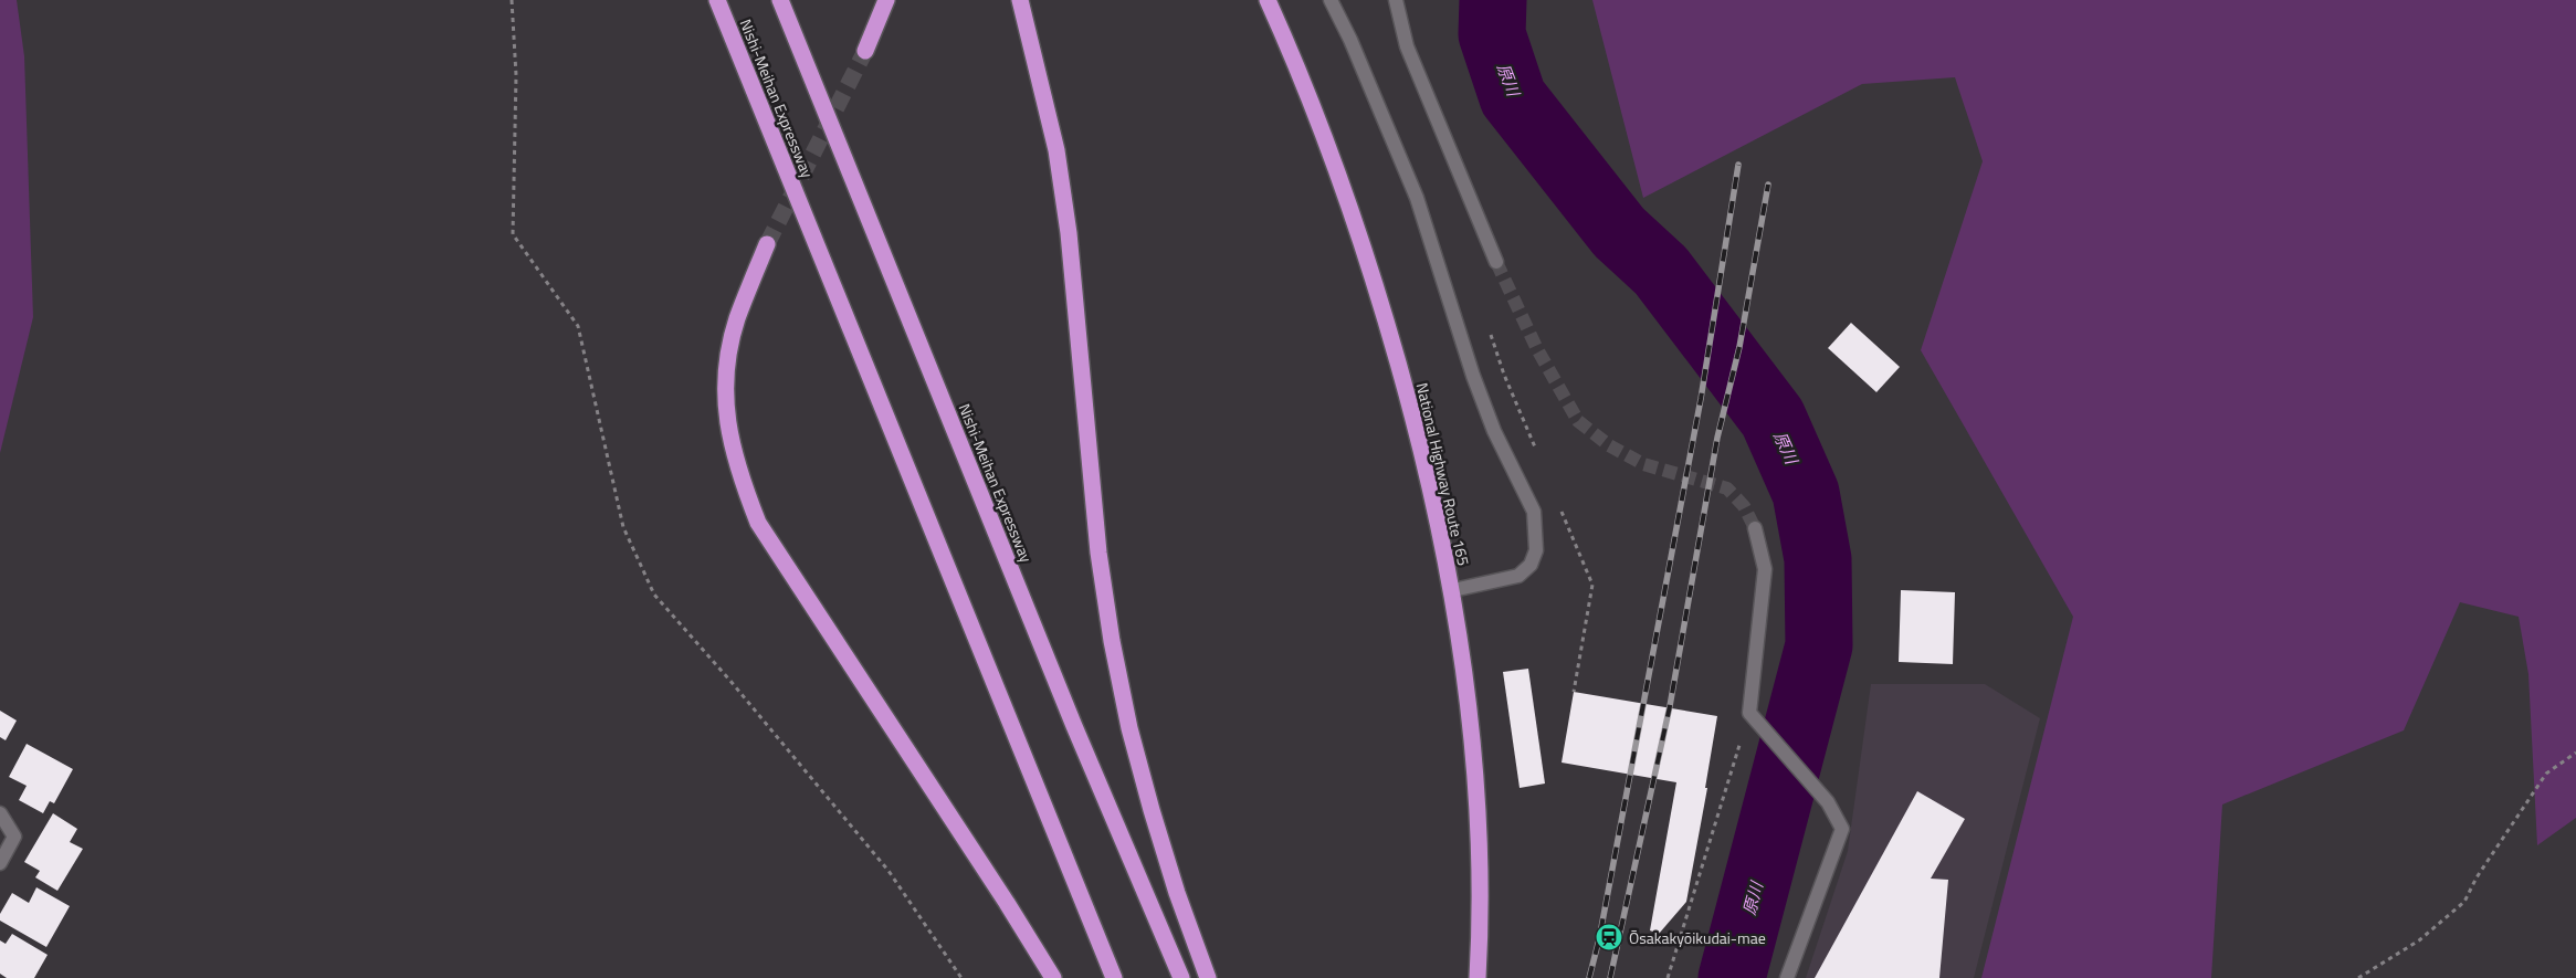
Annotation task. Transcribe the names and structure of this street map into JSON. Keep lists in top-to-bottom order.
{
  "streets": {
    "highway": ["Nishi-Meihan Expressway", "National Highway Route 165"]
  },
  "water": ["原川"],
  "places": {
    "station": ["Ōsakakyōikudai-mae"]
  }
}
